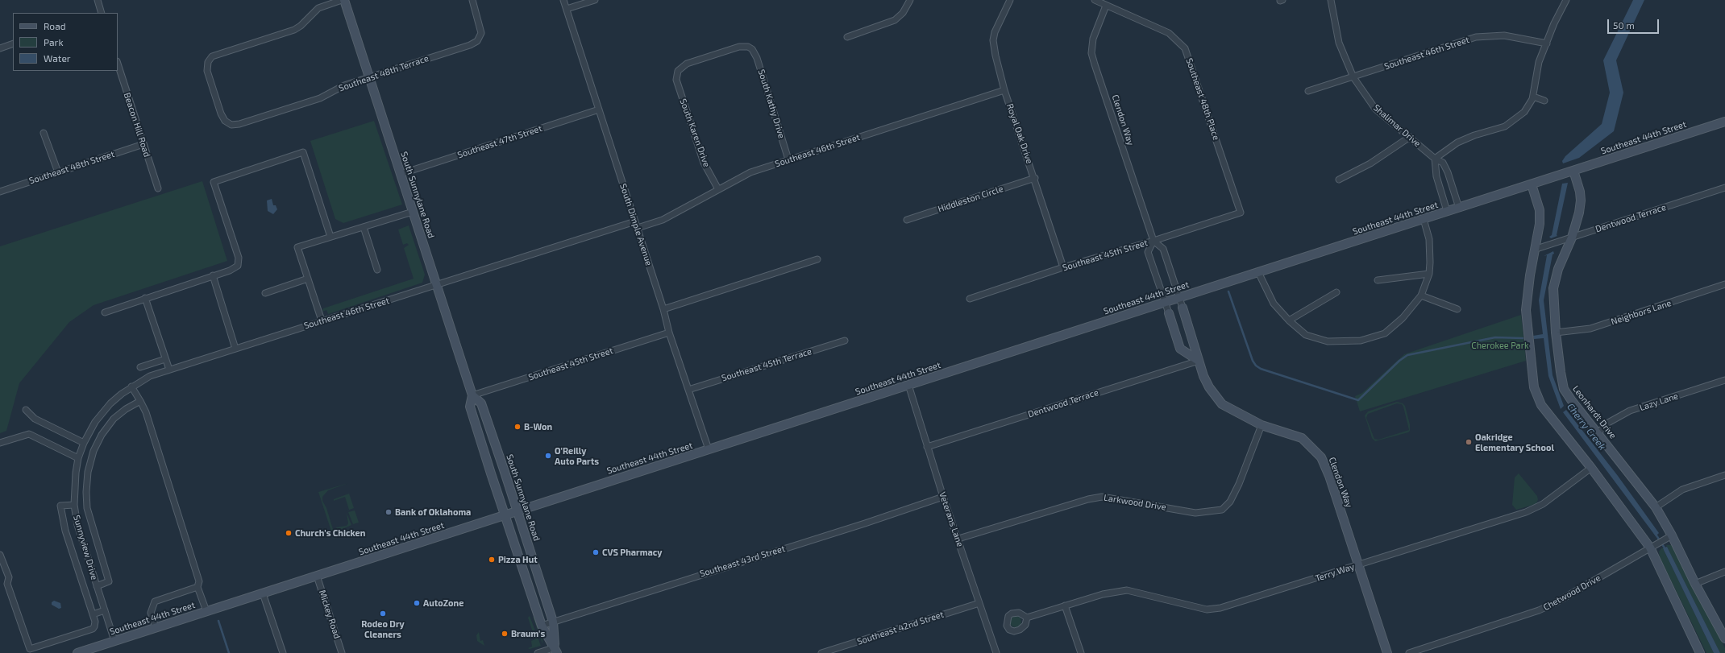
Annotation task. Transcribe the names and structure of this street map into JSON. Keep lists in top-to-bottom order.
{
  "streets": {
    "main road": [
      "Clendon Way",
      "Southeast 44th Street",
      "South Sunnylane Road",
      "Leonhardt Drive"
    ],
    "street": [
      "Southeast 46th Street",
      "Southeast 48th Terrace",
      "Southeast 48th Place",
      "South Kathy Drive",
      "Beacon Hill Road",
      "Shalimar Drive",
      "South Karen Drive",
      "Royal Oak Drive",
      "Southeast 47th Street",
      "Southeast 48th Street",
      "Hiddleston Circle",
      "Dentwood Terrace",
      "South Dimple Avenue",
      "Southeast 45th Street",
      "Neighbors Lane",
      "Southeast 45th Terrace",
      "Lazy Lane",
      "Larkwood Drive",
      "Veterans Lane",
      "Sunnyview Drive",
      "Southeast 43rd Street",
      "Terry Way",
      "Chetwood Drive",
      "Mickey Road",
      "Southeast 42nd Street"
    ]
  },
  "crossings": [
    ["Southeast 46th Street", "South Kathy Drive"],
    ["Southeast 46th Street", "Shalimar Drive"],
    ["Southeast 46th Street", "South Karen Drive"],
    ["Southeast 46th Street", "Royal Oak Drive"],
    ["Southeast 46th Street", "South Sunnylane Road"],
    ["Southeast 46th Street", "South Dimple Avenue"],
    ["Southeast 46th Street", "Sunnyview Drive"],
    ["Southeast 48th Terrace", "South Sunnylane Road"],
    ["Southeast 48th Place", "Clendon Way"],
    ["Southeast 48th Place", "Southeast 45th Street"],
    ["South Kathy Drive", "South Karen Drive"],
    ["Clendon Way", "Southeast 44th Street"],
    ["Clendon Way", "Dentwood Terrace"],
    ["Clendon Way", "Southeast 45th Street"],
    ["Clendon Way", "Larkwood Drive"],
    ["Clendon Way", "Terry Way"],
    ["Beacon Hill Road", "Southeast 48th Street"],
    ["Shalimar Drive", "Southeast 44th Street"],
    ["Royal Oak Drive", "Hiddleston Circle"],
    ["Royal Oak Drive", "Southeast 45th Street"],
    ["Southeast 44th Street", "South Sunnylane Road"],
    ["Southeast 44th Street", "South Dimple Avenue"],
    ["Southeast 44th Street", "Leonhardt Drive"],
    ["Southeast 44th Street", "Veterans Lane"],
    ["Southeast 44th Street", "Sunnyview Drive"],
    ["Southeast 44th Street", "Mickey Road"],
    ["Southeast 47th Street", "South Sunnylane Road"],
    ["Southeast 47th Street", "South Dimple Avenue"],
    ["South Sunnylane Road", "Southeast 45th Street"],
    ["South Sunnylane Road", "Southeast 43rd Street"],
    ["Dentwood Terrace", "Leonhardt Drive"],
    ["Dentwood Terrace", "Veterans Lane"],
    ["South Dimple Avenue", "Southeast 45th Street"],
    ["South Dimple Avenue", "Southeast 45th Terrace"],
    ["Neighbors Lane", "Leonhardt Drive"],
    ["Lazy Lane", "Leonhardt Drive"],
    ["Leonhardt Drive", "Chetwood Drive"],
    ["Larkwood Drive", "Veterans Lane"],
    ["Veterans Lane", "Southeast 43rd Street"],
    ["Veterans Lane", "Southeast 42nd Street"]
  ],
  "water": ["Cherry Creek"],
  "parks": ["Cherokee Park"],
  "places": [
    "B-Won",
    "Oakridge Elementary School",
    "O'Reilly Auto Parts",
    "Bank of Oklahoma",
    "Church's Chicken",
    "CVS Pharmacy",
    "Pizza Hut",
    "AutoZone",
    "Rodeo Dry Cleaners",
    "Braum's"
  ],
  "legend": ["Road", "Park", "Water"],
  "scale_bar": "50 m"
}
